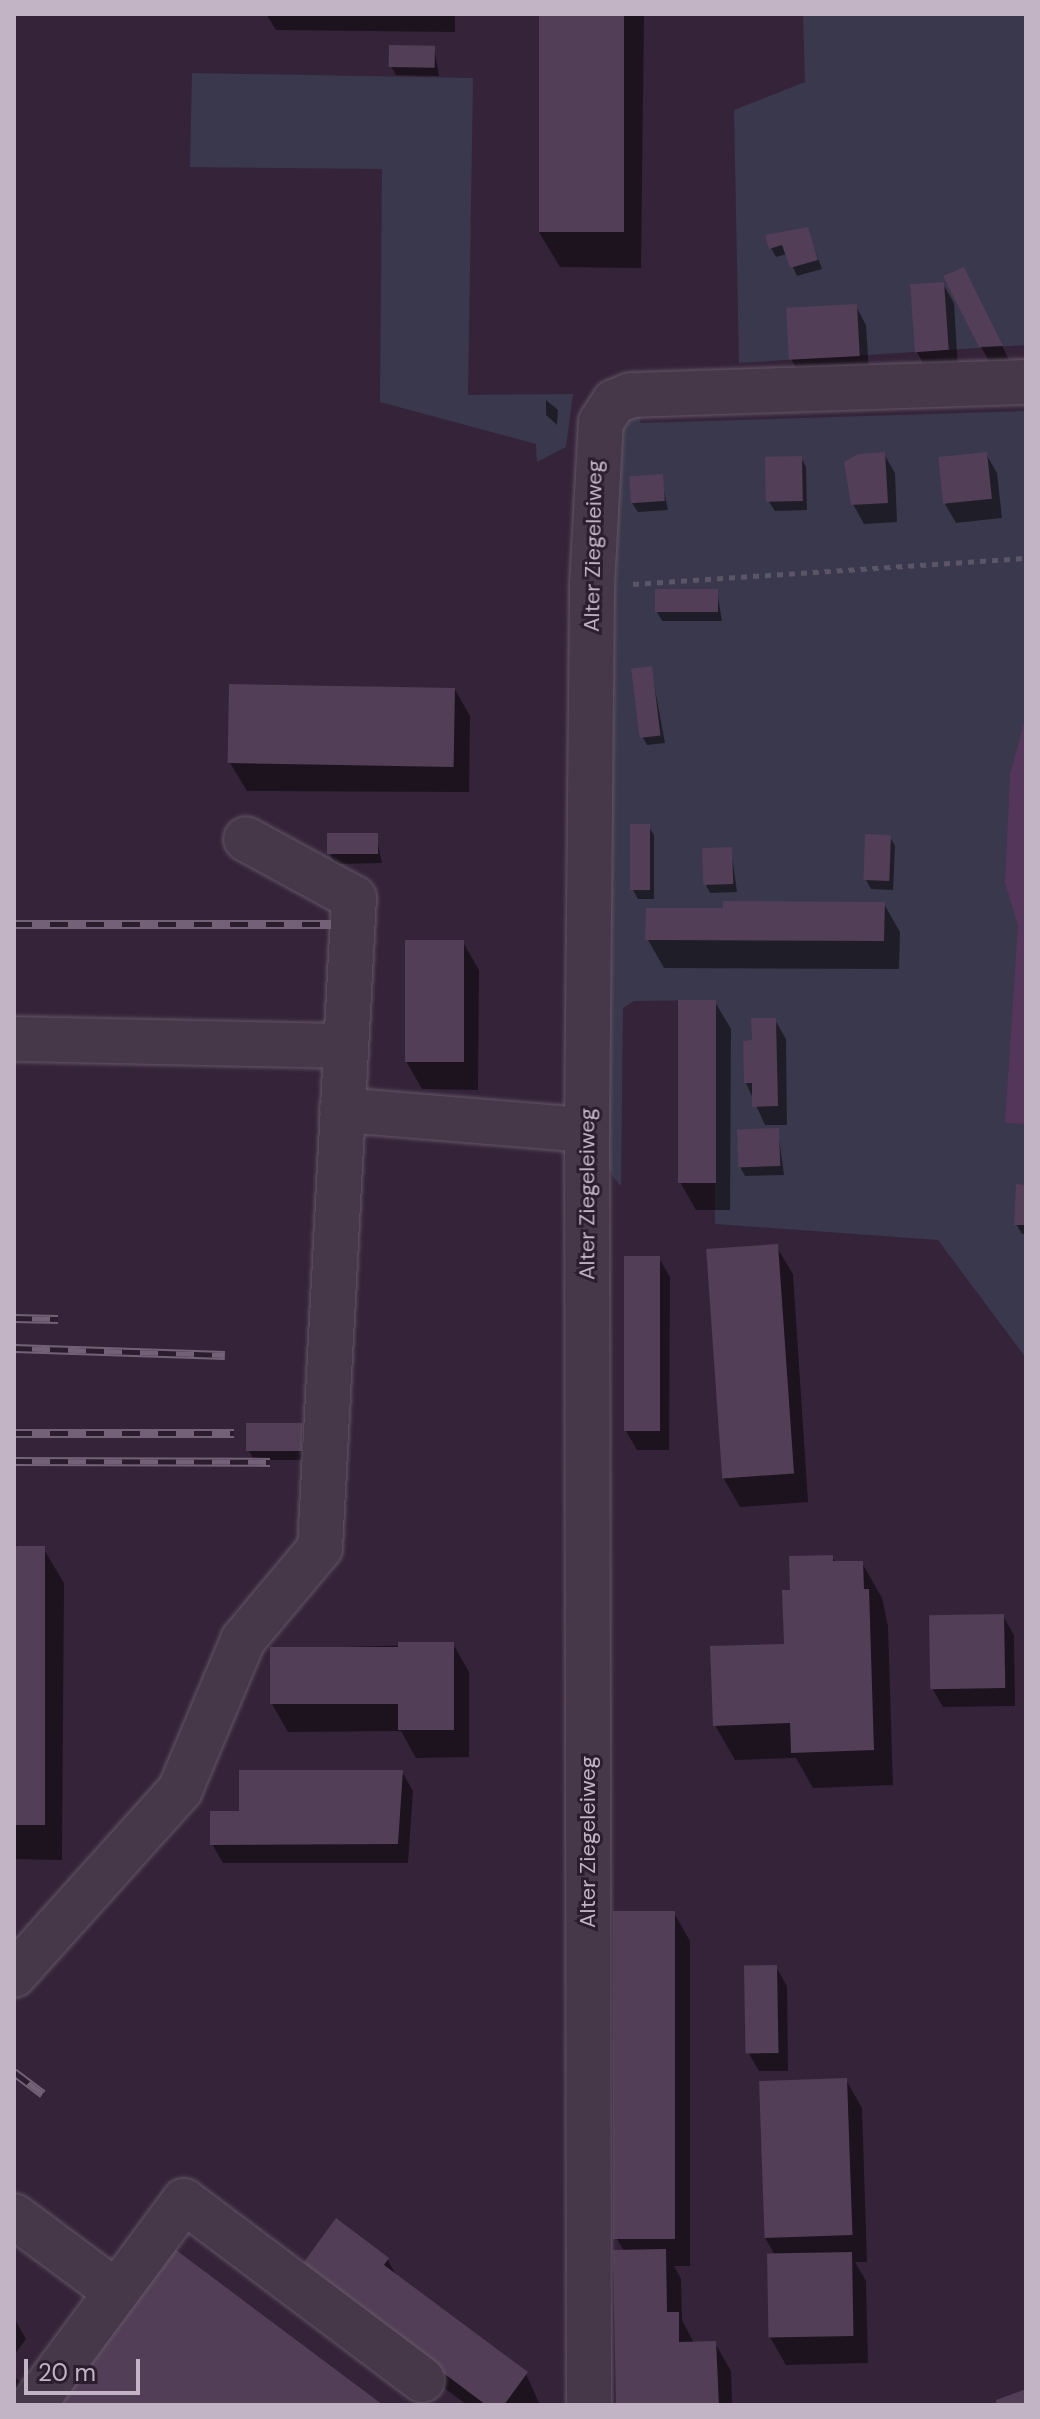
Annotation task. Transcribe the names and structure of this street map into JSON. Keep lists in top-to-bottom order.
{
  "streets": {
    "street": ["Alter Ziegeleiweg"]
  },
  "scale_bar": "20 m"
}
